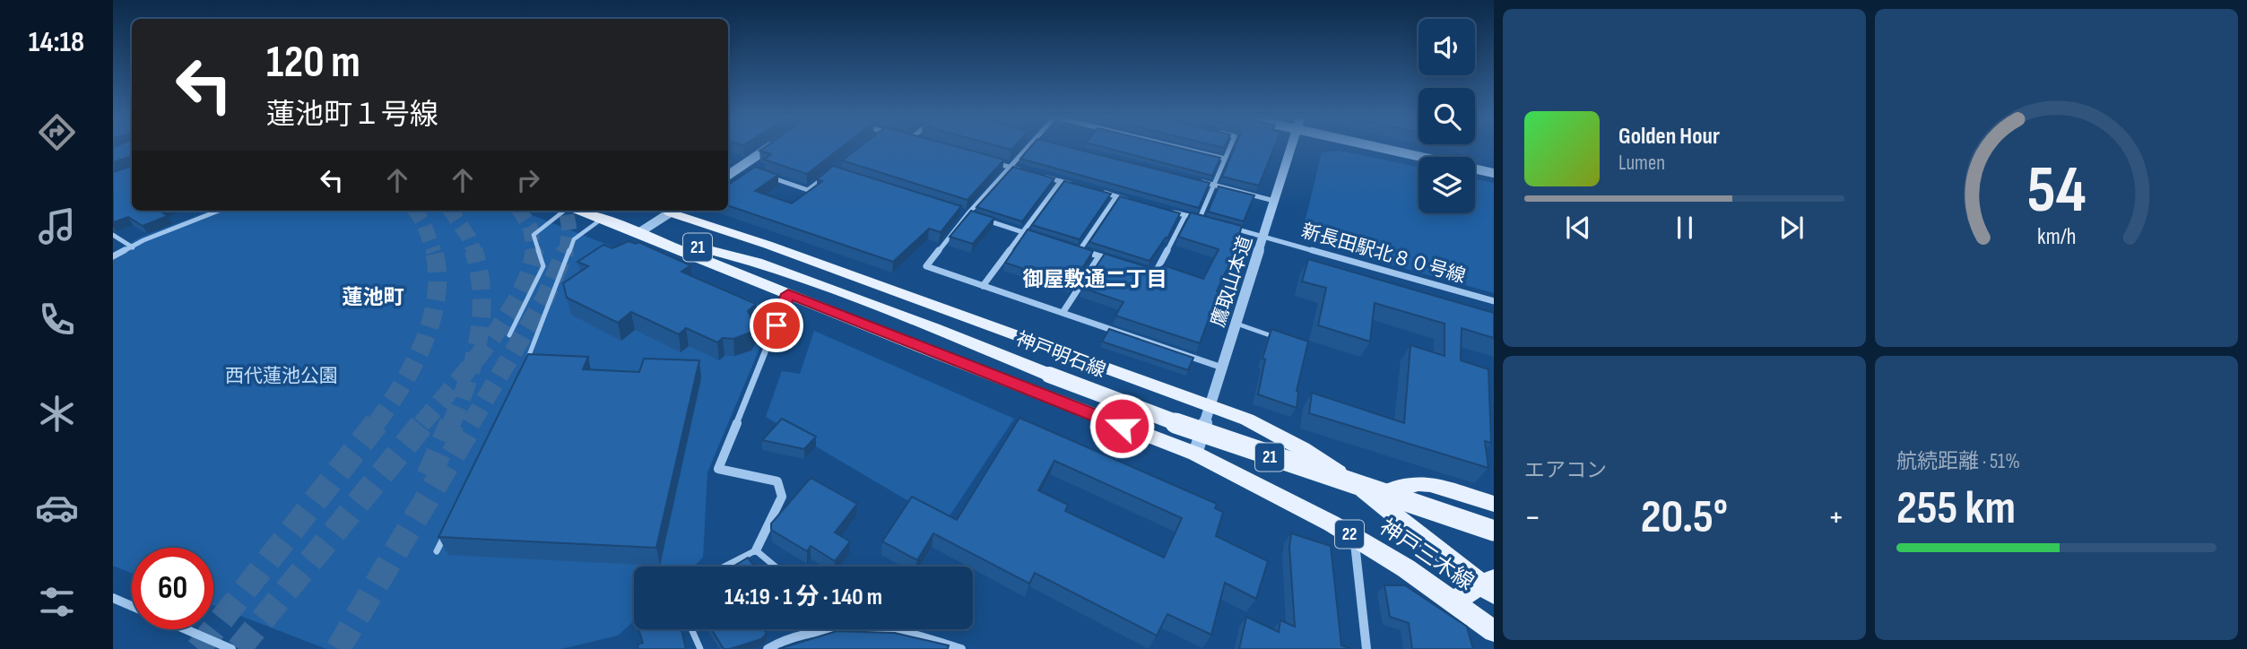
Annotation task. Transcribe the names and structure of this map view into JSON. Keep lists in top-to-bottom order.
{
  "streets": {
    "main road": [
      "21",
      "神戸明石線",
      "22",
      "神戸三木線"
    ],
    "street": ["新長田駅北８０号線", "鷹取山本道"]
  },
  "crossings": [
    ["新長田駅北８０号線", "鷹取山本道"],
    ["鷹取山本道", "22"],
    ["鷹取山本道", "神戸三木線"],
    ["神戸明石線", "22"],
    ["22", "神戸三木線"]
  ],
  "districts": ["御屋敷通二丁目", "蓮池町"],
  "parks": ["西代蓮池公園"],
  "page": {
    "tabs": "14:18",
    "turn": ["120 m", "蓮池町１号線"],
    "song": ["Golden Hour", "Lumen"],
    "tile": [
      "エアコン",
      ["航続距離 · 51%", "255 km"]
    ],
    "heat": ["−", "20.5°", "+"],
    "limit": "60",
    "trip": "14:19 · 1 分 · 140 m",
    "gauge": ["54", "km/h"]
  }
}
